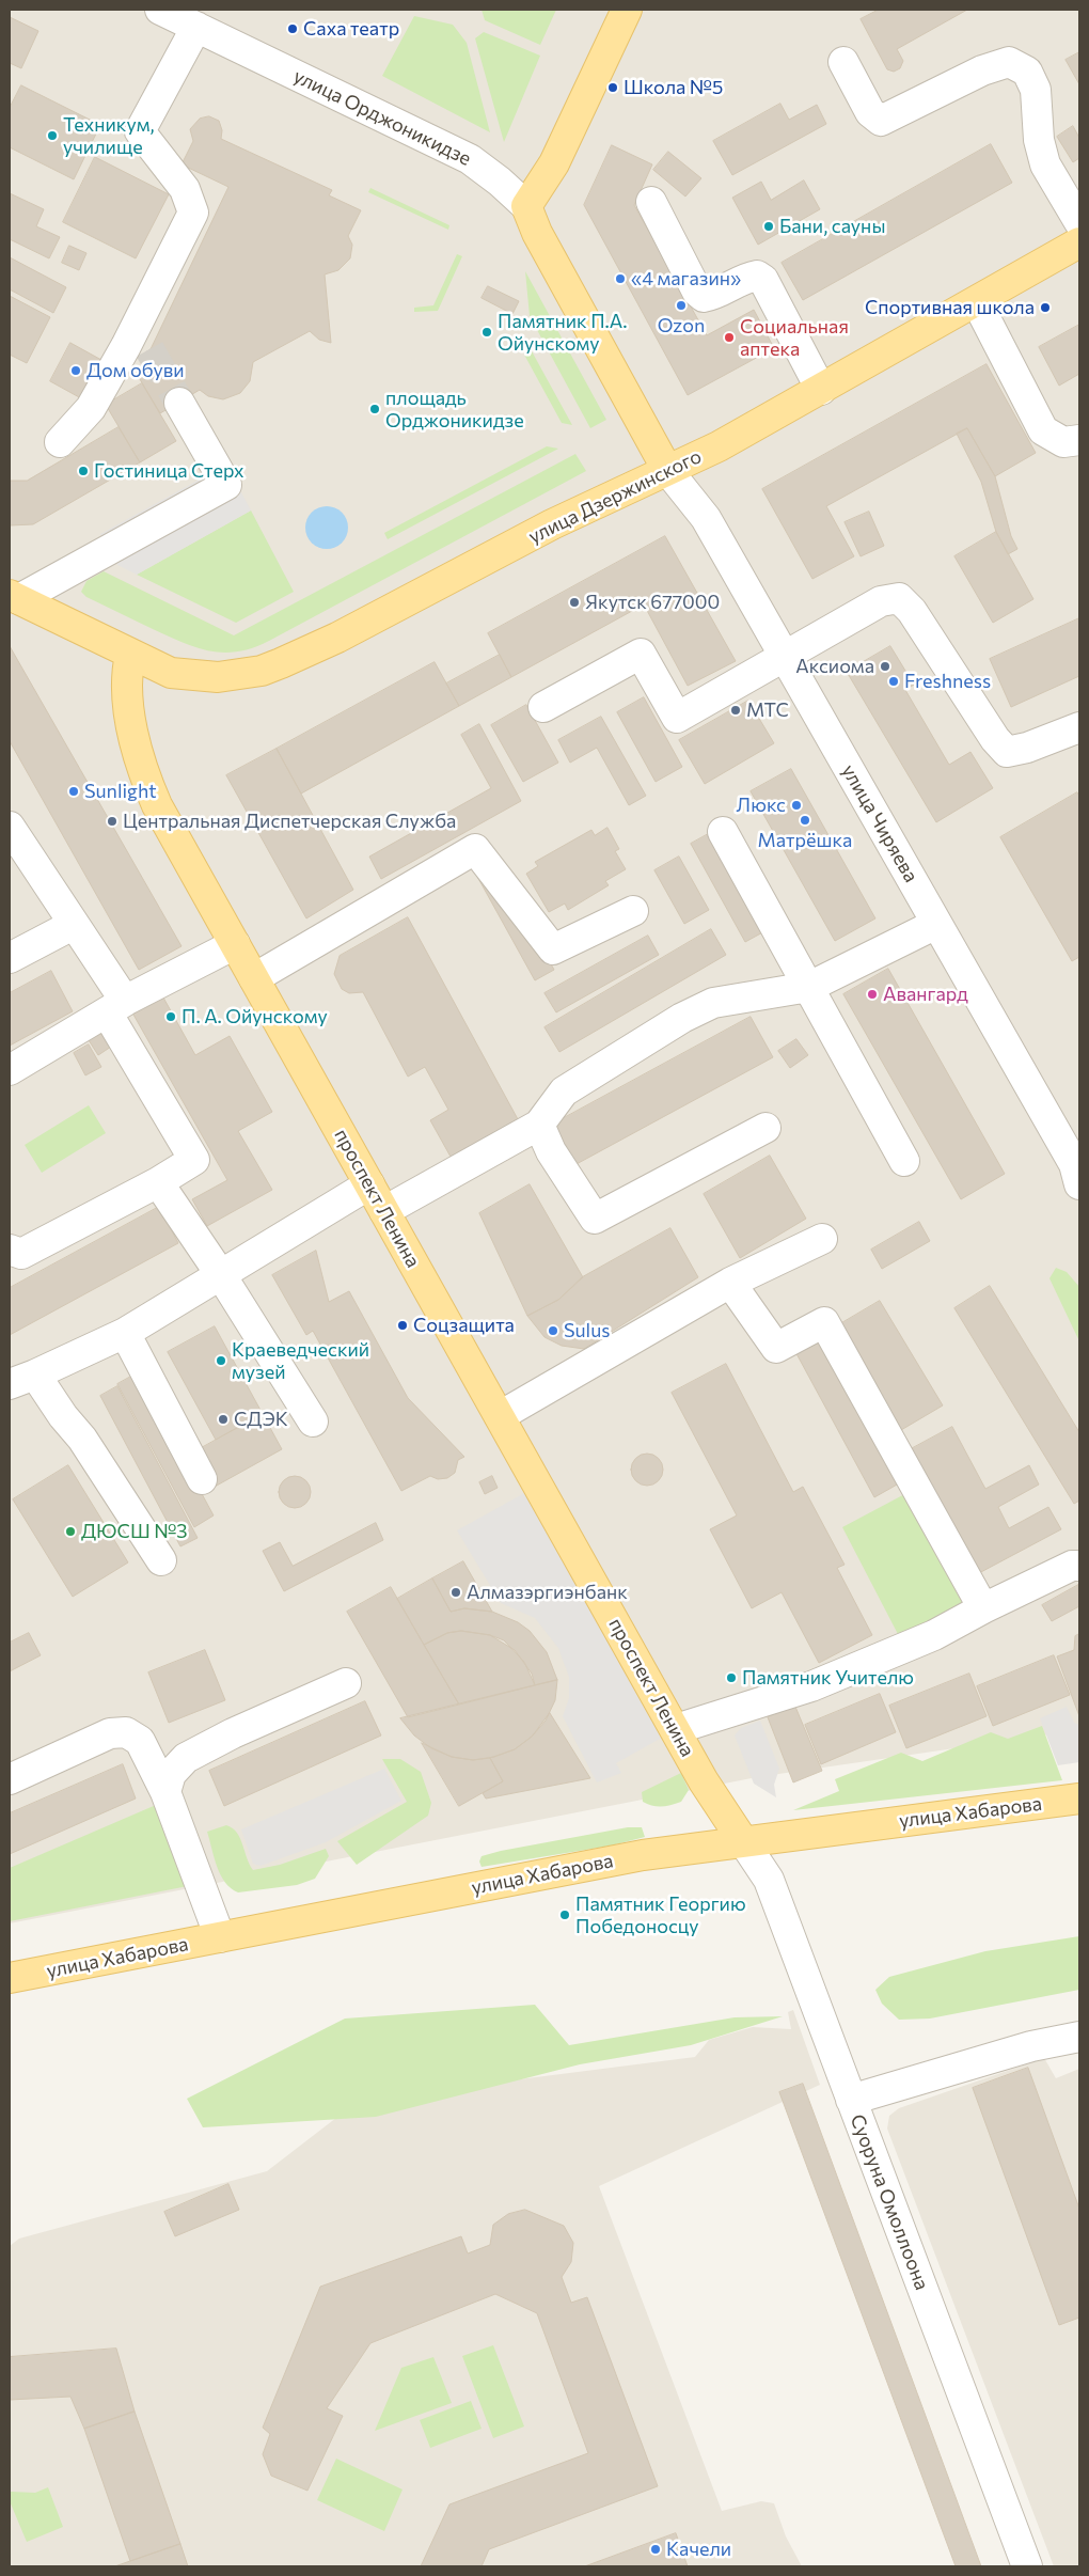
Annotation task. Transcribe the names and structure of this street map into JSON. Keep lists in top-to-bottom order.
{
  "streets": {
    "main road": [
      "улица Орджоникидзе",
      "улица Дзержинского",
      "проспект Ленина",
      "улица Хабарова"
    ],
    "street": ["улица Чиряева", "Суоруна Омоллоона"]
  },
  "crossings": [
    ["улица Орджоникидзе", "улица Дзержинского"],
    ["улица Орджоникидзе", "улица Чиряева"],
    ["улица Дзержинского", "улица Чиряева"],
    ["улица Дзержинского", "проспект Ленина"],
    ["проспект Ленина", "улица Хабарова"],
    ["проспект Ленина", "Суоруна Омоллоона"],
    ["улица Хабарова", "Суоруна Омоллоона"]
  ],
  "places": [
    "Саха театр",
    "Школа №5",
    "Техникум, училище",
    "Бани, сауны",
    "«4 магазин»",
    "Ozon",
    "Спортивная школа",
    "Памятник П.А. Ойунскому",
    "Социальная аптека",
    "Дом обуви",
    "площадь Орджоникидзе",
    "Гостиница Стерх",
    "Якутск 677000",
    "Аксиома",
    "Freshness",
    "МТС",
    "Sunlight",
    "Люкс",
    "Матрёшка",
    "Центральная Диспетчерская Служба",
    "Авангард",
    "П. А. Ойунскому",
    "Соцзащита",
    "Sulus",
    "Краеведческий музей",
    "СДЭК",
    "ДЮСШ №3",
    "Алмазэргиэнбанк",
    "Памятник Учителю",
    "Памятник Георгию Победоносцу",
    "Качели"
  ]
}
